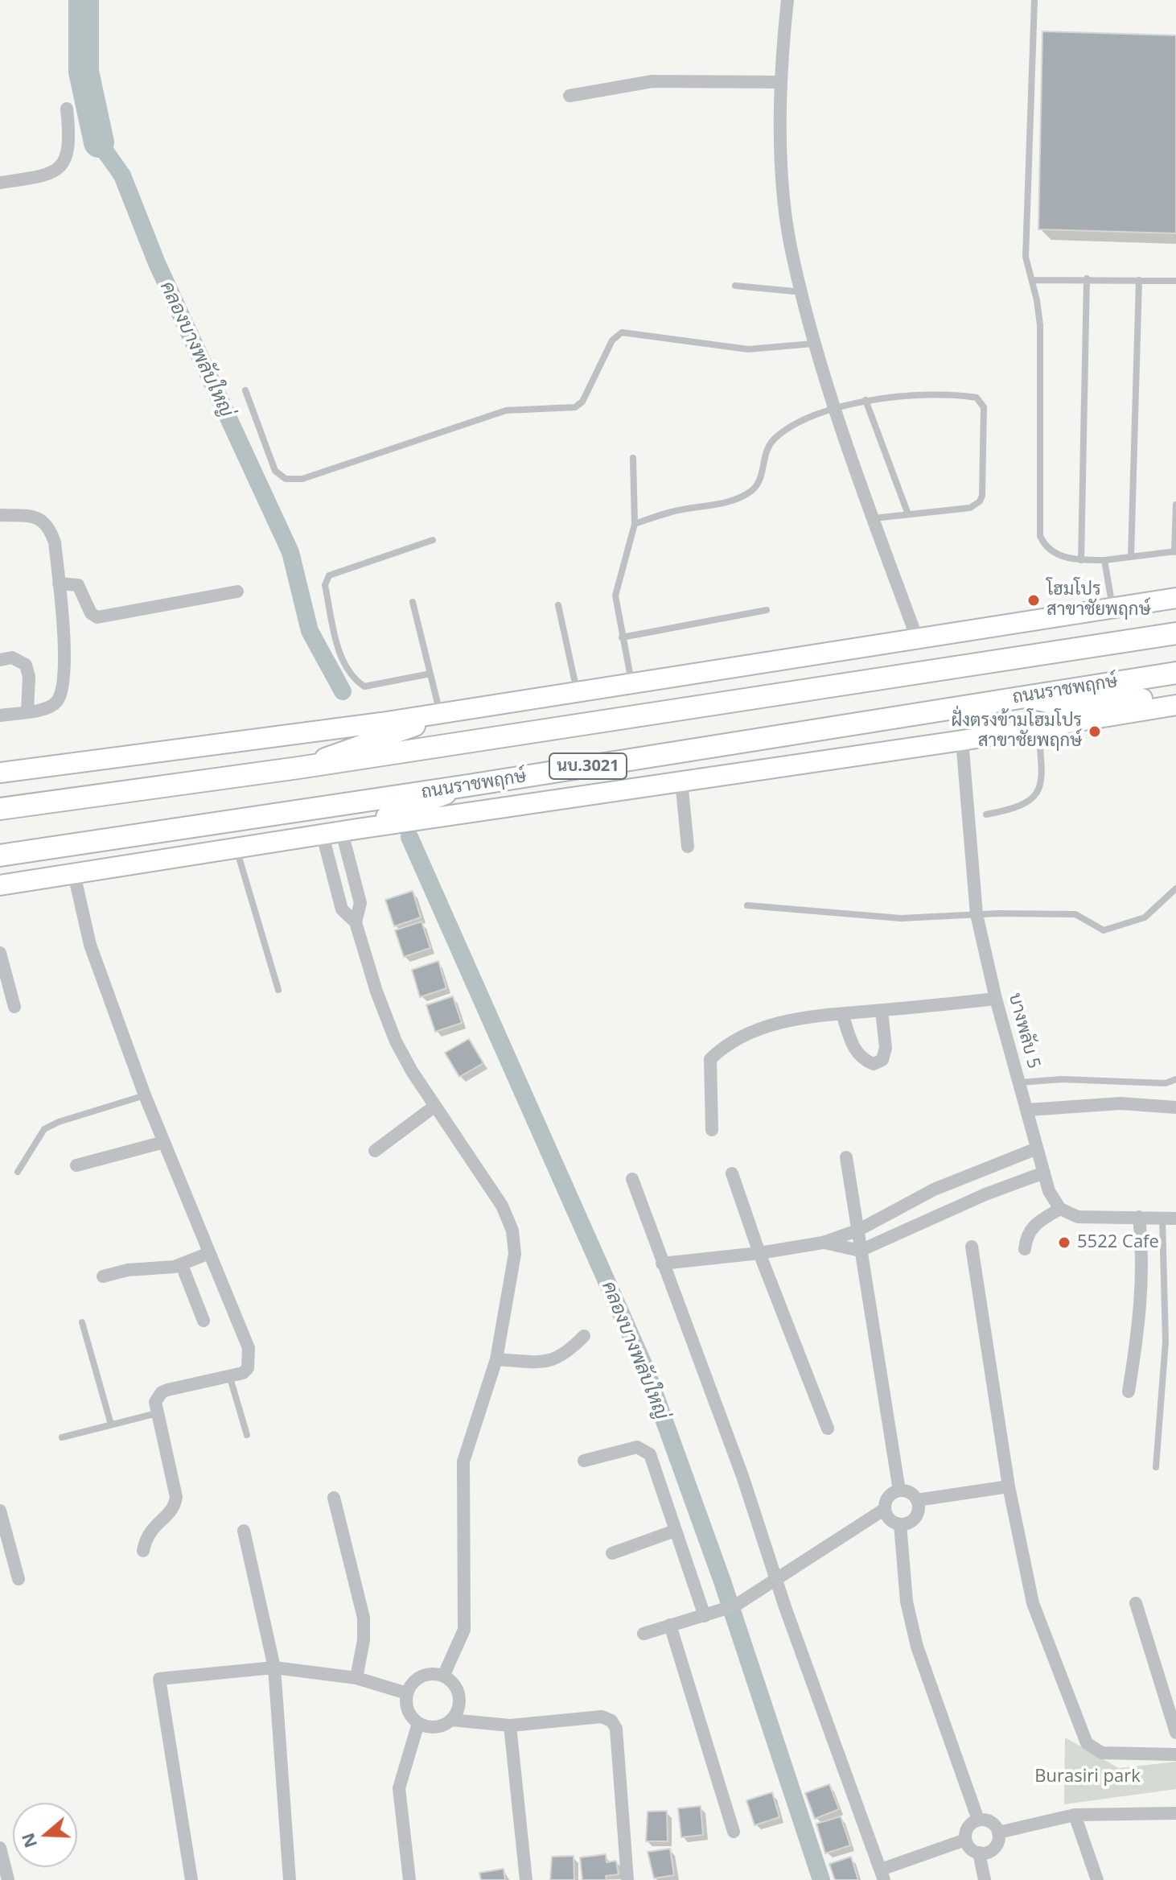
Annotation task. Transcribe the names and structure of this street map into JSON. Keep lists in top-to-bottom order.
{
  "streets": {
    "main road": ["ถนนราชพฤกษ์", "นบ.3021"],
    "street": ["บางพลับ 5"]
  },
  "crossings": [
    ["ถนนราชพฤกษ์", "บางพลับ 5"]
  ],
  "water": ["คลองบางพลับใหญ่"],
  "parks": ["Burasiri park"],
  "places": ["โฮมโปร สาขาชัยพฤกษ์", "ฝั่งตรงข้ามโฮมโปร สาขาชัยพฤกษ์", "5522 Cafe"],
  "north": "left"
}
